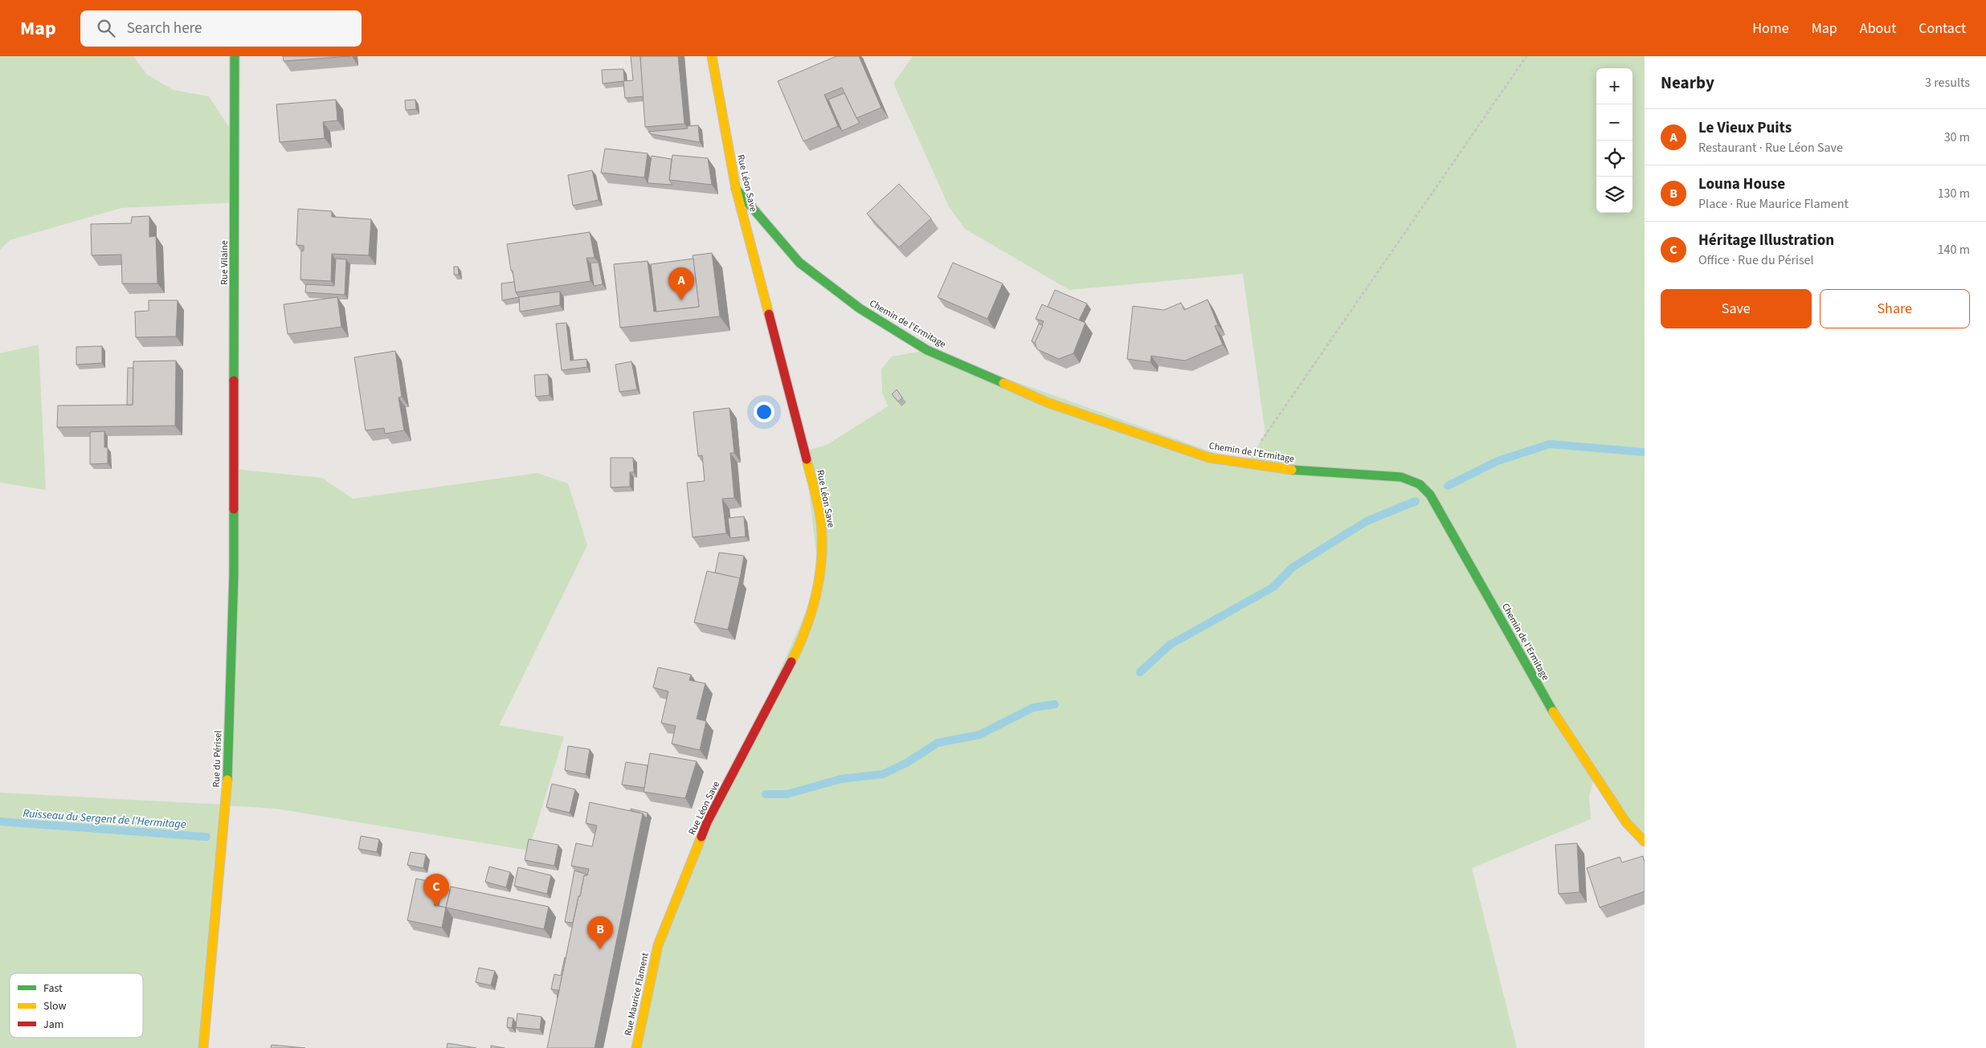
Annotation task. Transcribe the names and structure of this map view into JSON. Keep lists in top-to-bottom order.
{
  "streets": {
    "street": [
      "Rue Léon Save",
      "Rue Vilaine",
      "Chemin de l'Ermitage",
      "Rue du Périsel",
      "Rue Maurice Flament"
    ]
  },
  "crossings": [
    ["Rue Léon Save", "Chemin de l'Ermitage"],
    ["Rue Léon Save", "Rue Maurice Flament"],
    ["Rue Vilaine", "Rue du Périsel"]
  ],
  "water": ["Ruisseau du Sergent de l'Hermitage"],
  "legend": ["Fast", "Slow", "Jam"],
  "page": {
    "header": "Map",
    "search": "Search here",
    "nav": [
      "Home",
      "Map",
      "About",
      "Contact"
    ],
    "heading": ["Nearby", "3 results"],
    "map_buttons": ["+", "−"],
    "list": [
      {
        "mark": "A",
        "name": "Le Vieux Puits",
        "note": "Restaurant · Rue Léon Save",
        "value": "30 m"
      },
      {
        "mark": "B",
        "name": "Louna House",
        "note": "Place · Rue Maurice Flament",
        "value": "130 m"
      },
      {
        "mark": "C",
        "name": "Héritage Illustration",
        "note": "Office · Rue du Périsel",
        "value": "140 m"
      }
    ],
    "pins": ["A", "C", "B"],
    "buttons": ["Save", "Share"]
  }
}
